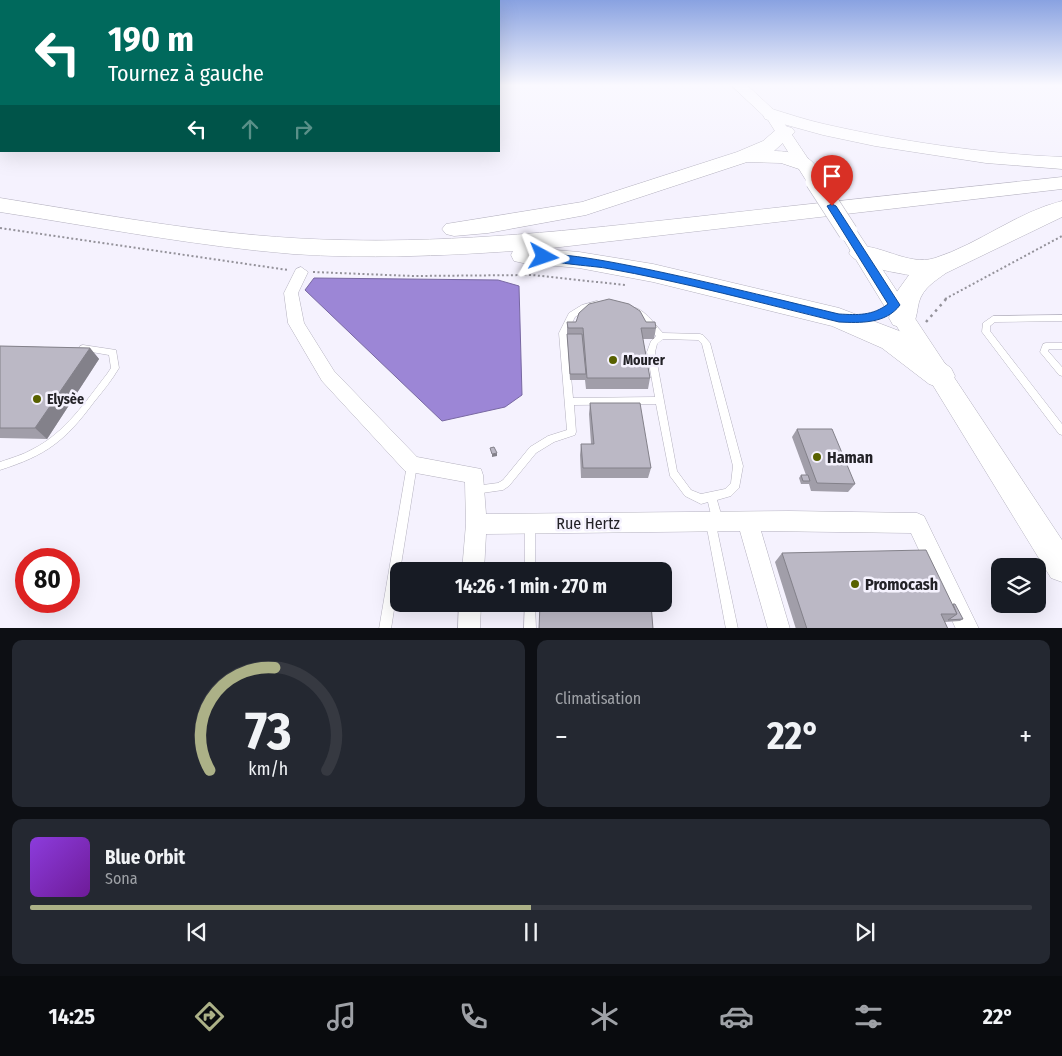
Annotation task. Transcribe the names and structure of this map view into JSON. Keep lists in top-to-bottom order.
{
  "streets": {
    "street": ["Rue Hertz"]
  },
  "places": [
    "Mourer",
    "Elysèe",
    "Haman",
    "Promocash"
  ],
  "page": {
    "turn": ["190 m", "Tournez à gauche"],
    "limit": "80",
    "trip": "14:26 · 1 min · 270 m",
    "tile": "Climatisation",
    "heat": ["−", "22°", "+"],
    "song": ["Blue Orbit", "Sona"],
    "tabs": ["14:25", "22°"],
    "gauge": ["73", "km/h"]
  }
}
